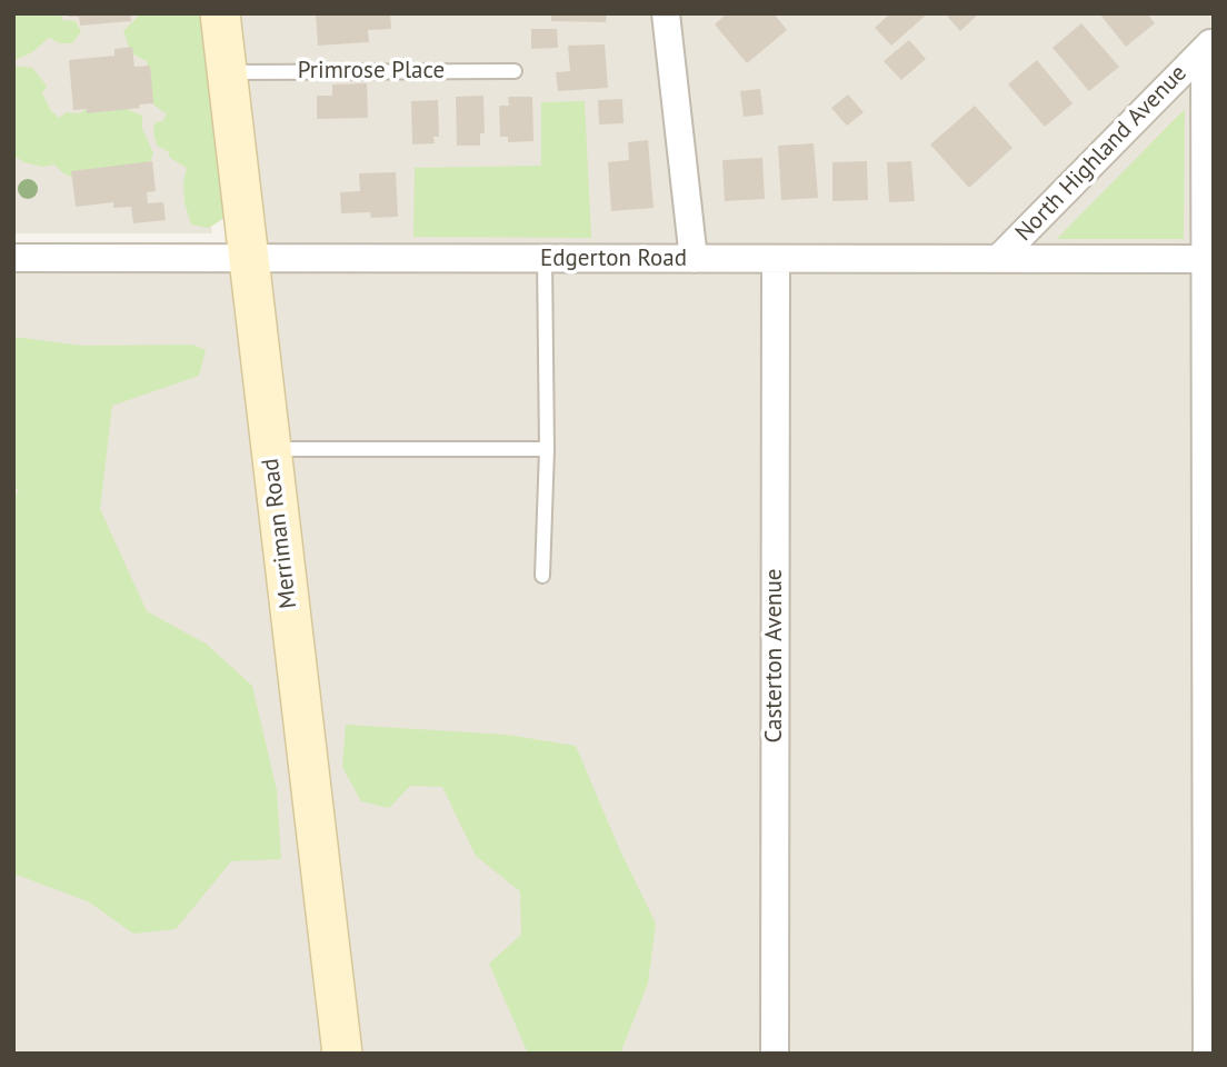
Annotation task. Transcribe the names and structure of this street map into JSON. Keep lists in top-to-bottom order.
{
  "streets": {
    "main road": ["Merriman Road"],
    "street": ["North Highland Avenue", "Edgerton Road", "Casterton Avenue"],
    "lane": ["Primrose Place"]
  },
  "crossings": [
    ["Primrose Place", "Merriman Road"],
    ["North Highland Avenue", "Edgerton Road"],
    ["Edgerton Road", "Merriman Road"],
    ["Edgerton Road", "Casterton Avenue"]
  ]
}
